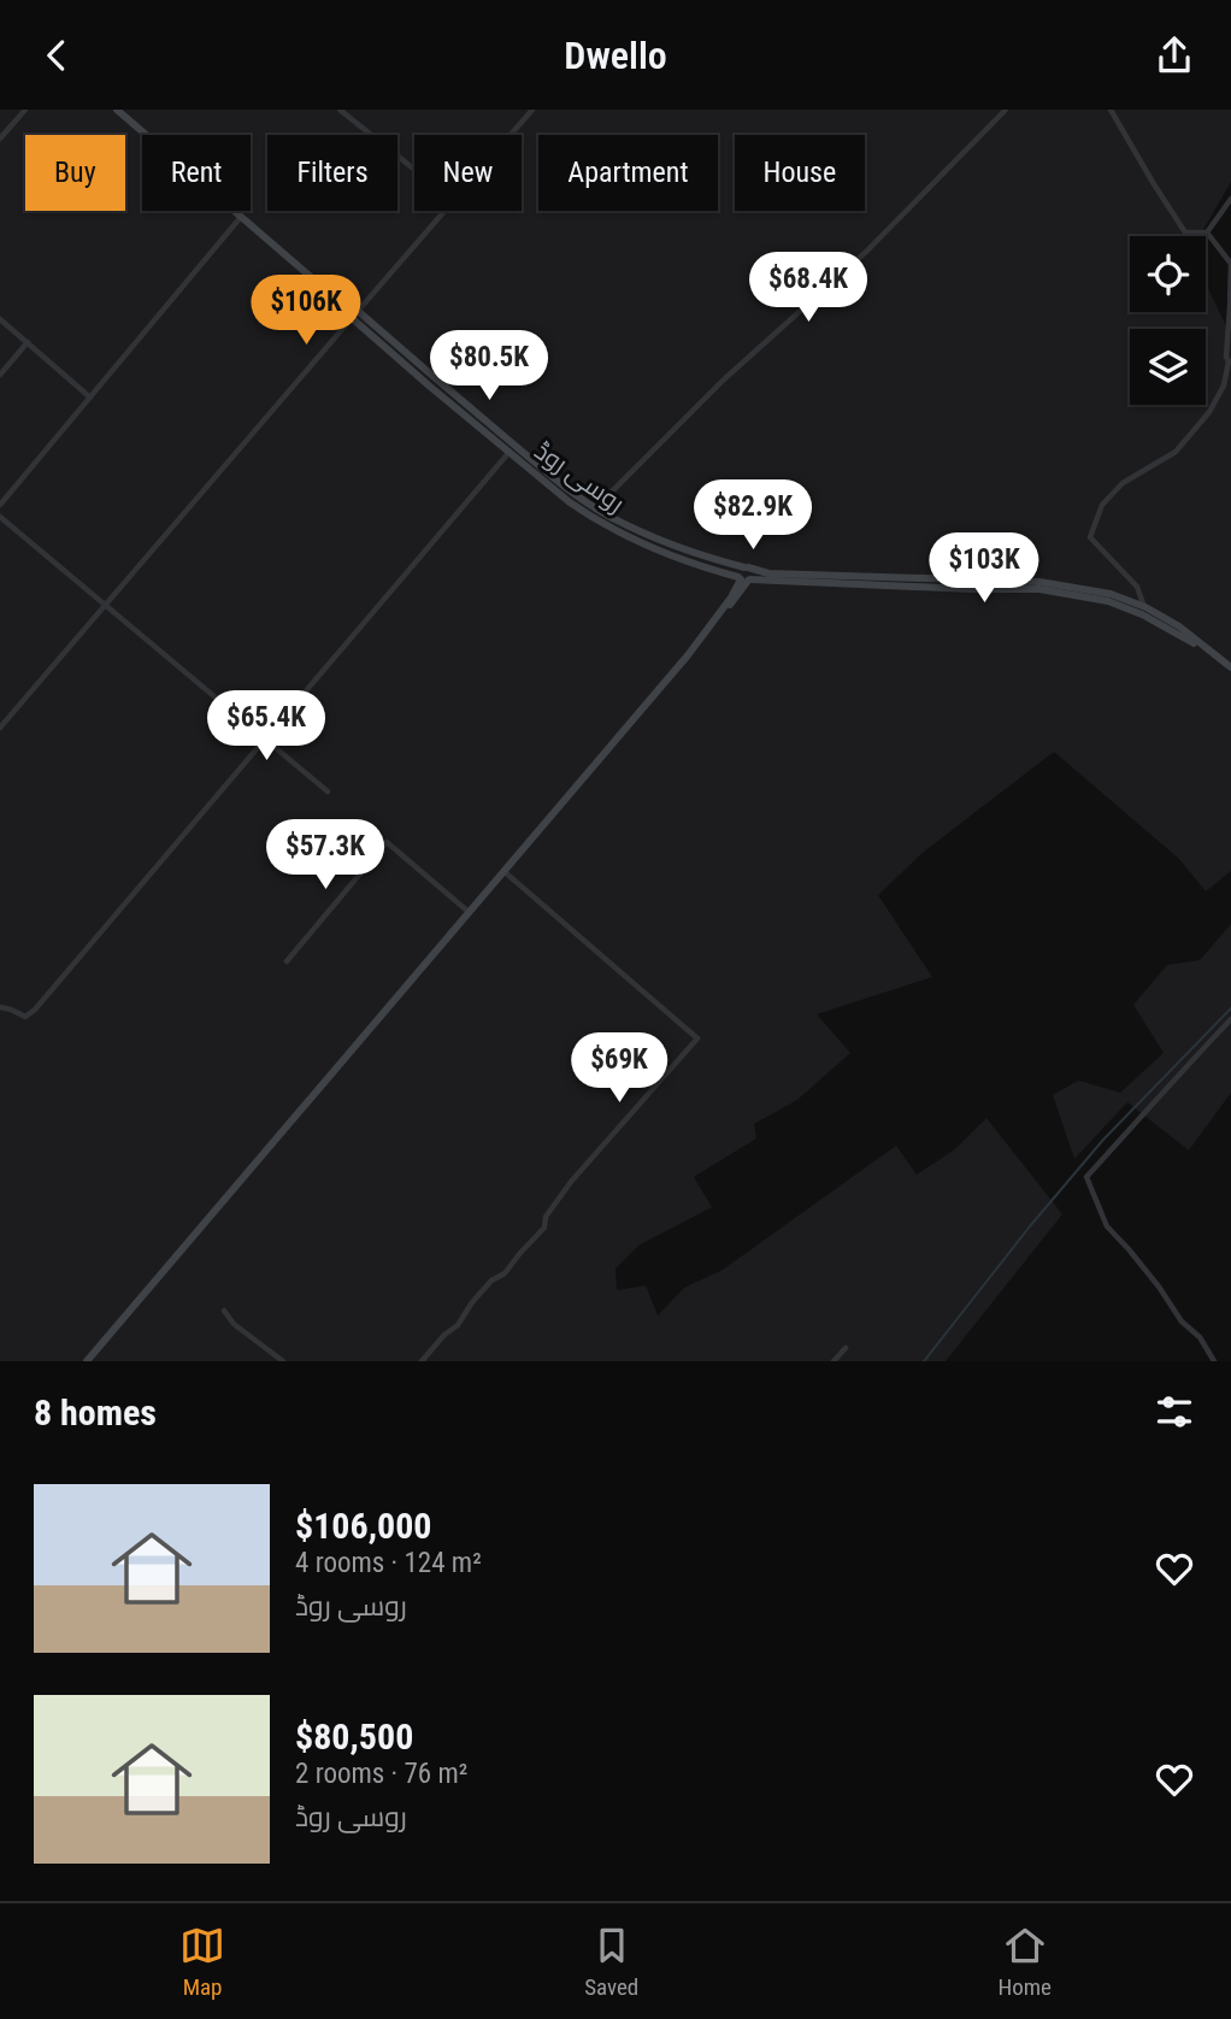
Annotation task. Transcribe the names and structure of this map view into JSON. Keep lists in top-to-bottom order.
{
  "streets": {
    "main road": ["روسی روڈ"]
  },
  "page": {
    "header": "Dwello",
    "chip": [
      "Buy",
      "Rent",
      "Filters",
      "New",
      "Apartment",
      "House"
    ],
    "price": [
      "$68.4K",
      "$106K",
      "$80.5K",
      "$82.9K",
      "$103K",
      "$65.4K",
      "$57.3K",
      "$69K"
    ],
    "heading": "8 homes",
    "list": [
      {
        "name": "$106,000",
        "note": "4 rooms · 124 m² · روسی روڈ"
      },
      {
        "name": "$80,500",
        "note": "2 rooms · 76 m² · روسی روڈ"
      }
    ],
    "tabs": ["Map", "Saved", "Home"]
  }
}
